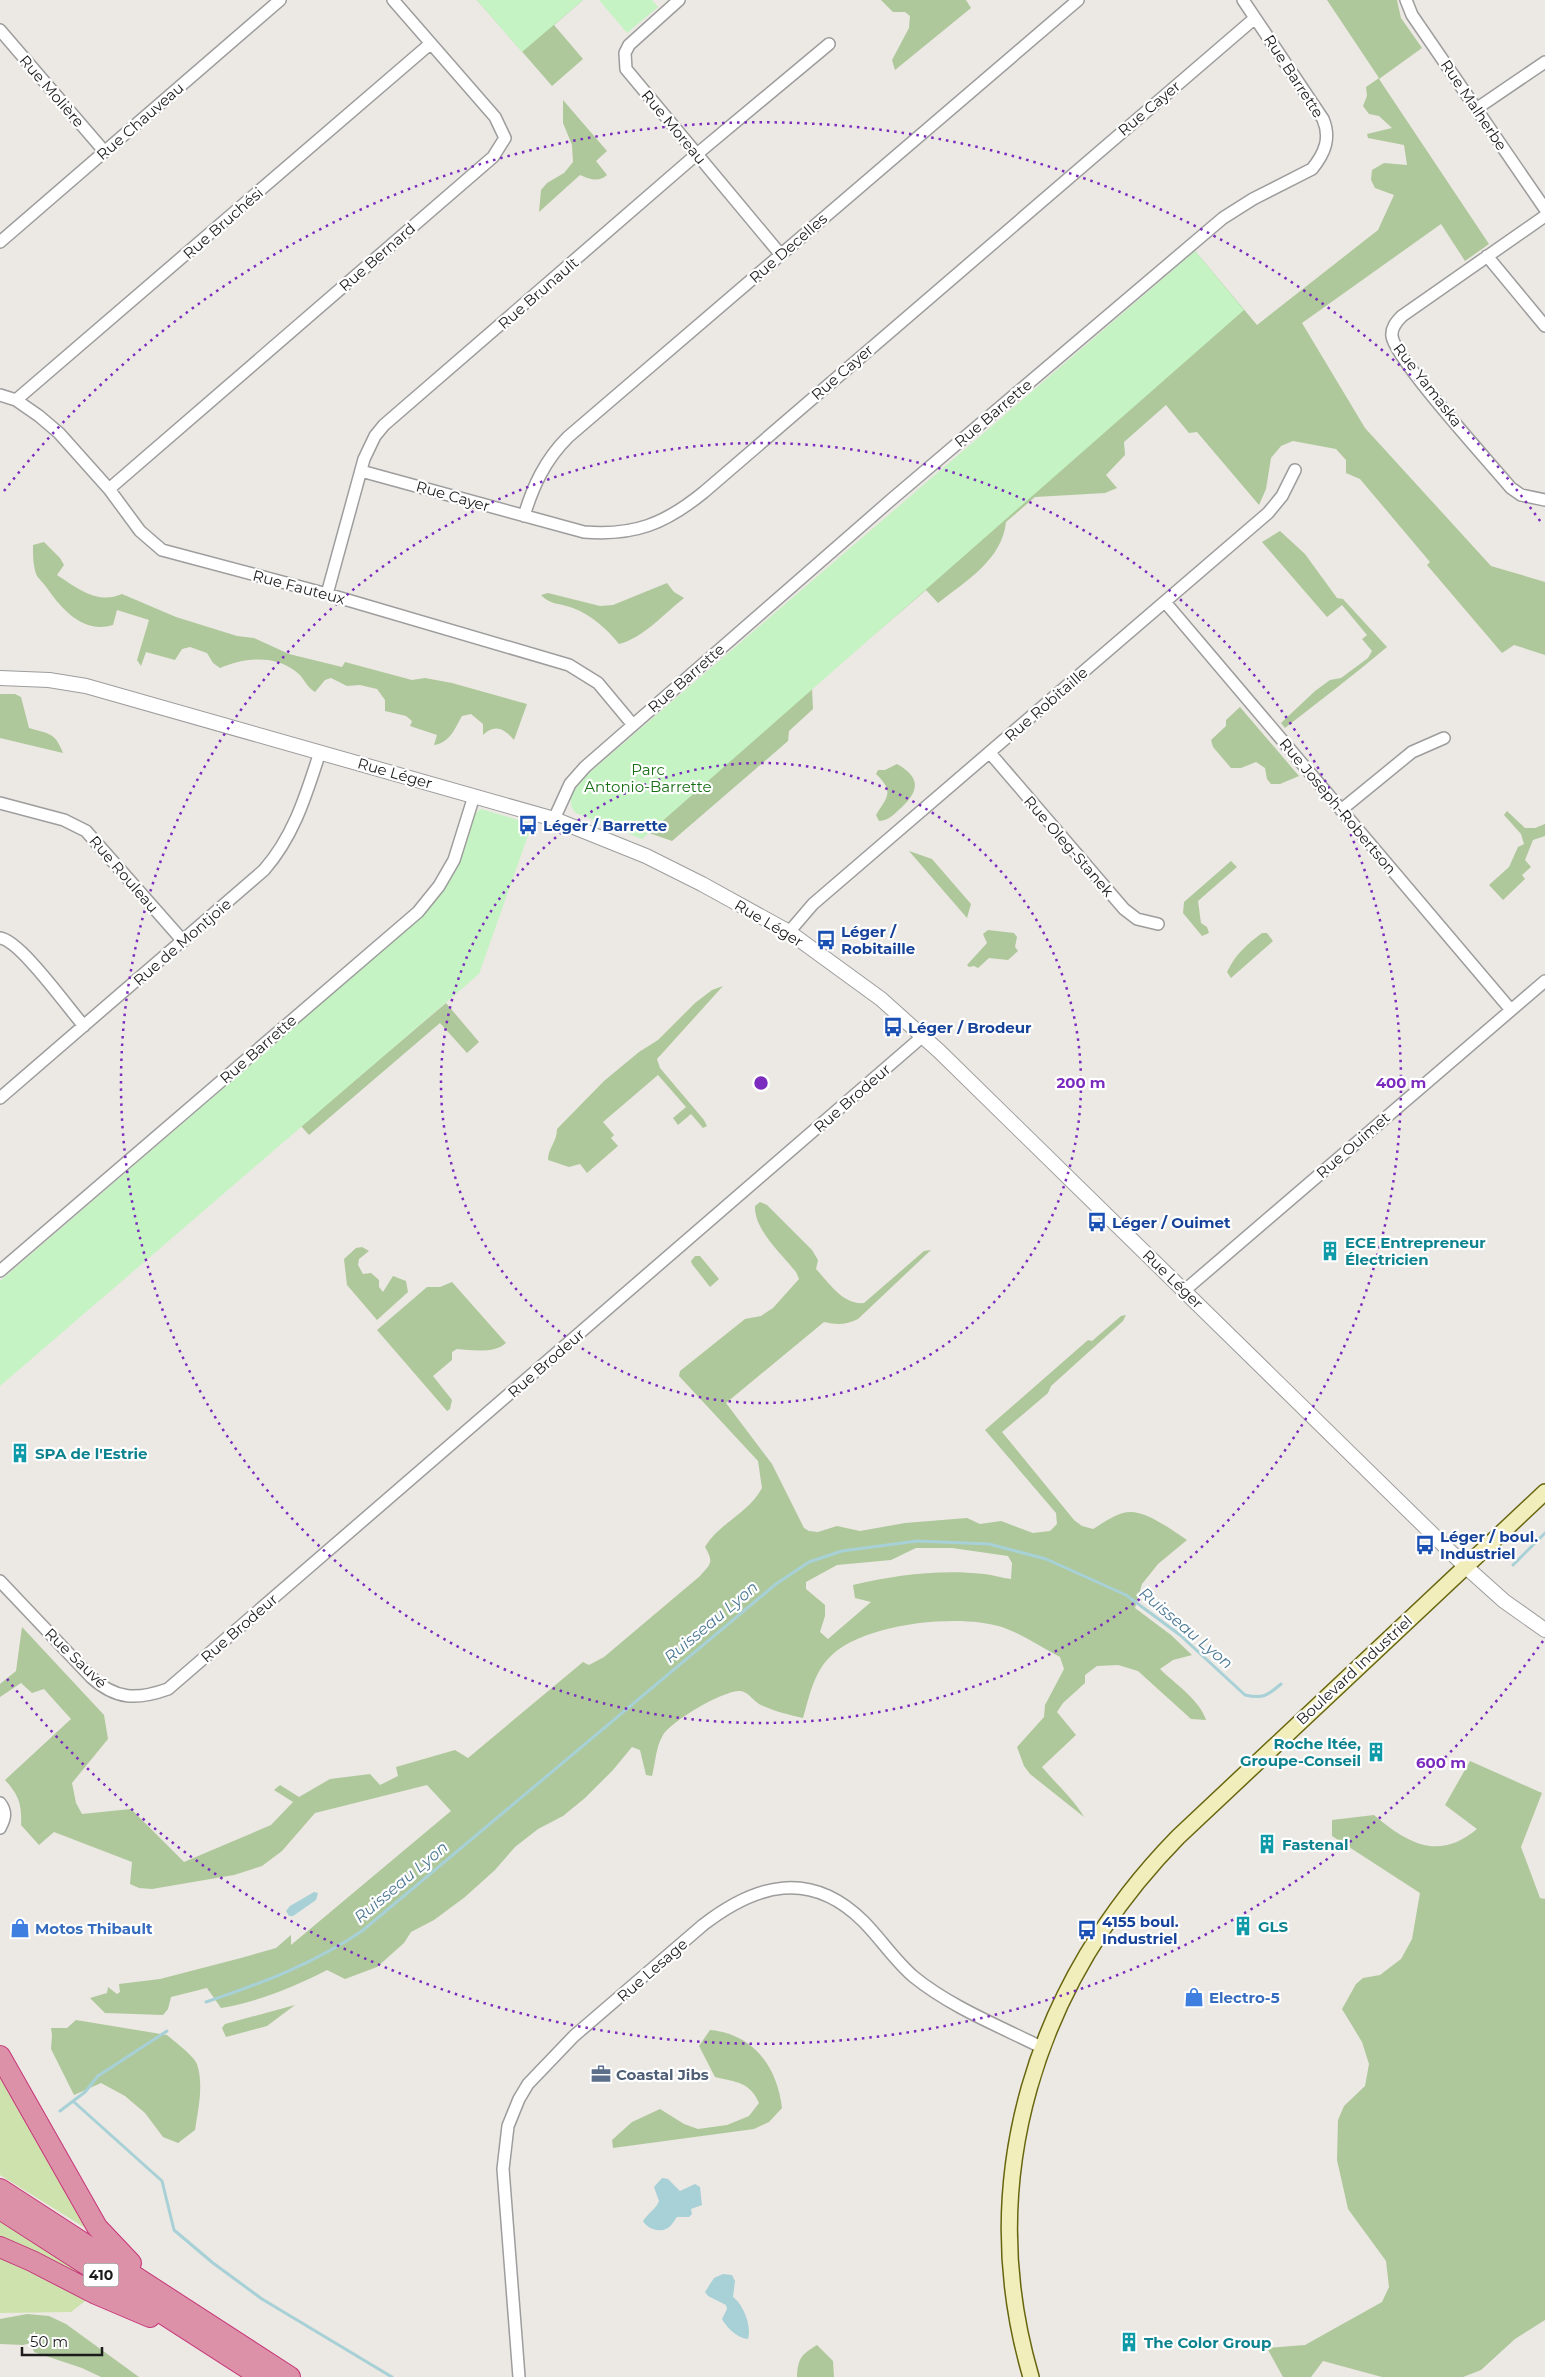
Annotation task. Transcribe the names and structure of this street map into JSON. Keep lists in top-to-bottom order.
{
  "streets": {
    "highway": ["410"],
    "main road": ["Boulevard Industriel"],
    "street": [
      "Rue Barrette",
      "Rue Molière",
      "Rue Malherbe",
      "Rue Cayer",
      "Rue Chauveau",
      "Rue Moreau",
      "Rue Bruchési",
      "Rue Decelles",
      "Rue Bernard",
      "Rue Brunault",
      "Rue Yamaska",
      "Rue Fauteux",
      "Rue Robitaille",
      "Rue Léger",
      "Rue Joseph-Robertson",
      "Rue Oleg-Stanek",
      "Rue Rouleau",
      "Rue de Montjoie",
      "Rue Brodeur",
      "Rue Ouimet",
      "Rue Sauvé",
      "Rue Lesage"
    ]
  },
  "crossings": [
    ["Rue Barrette", "Rue Cayer"],
    ["Rue Barrette", "Rue Fauteux"],
    ["Rue Barrette", "Rue Léger"],
    ["Rue Molière", "Rue Chauveau"],
    ["Rue Cayer", "Rue Decelles"],
    ["Rue Cayer", "Rue Brunault"],
    ["Rue Moreau", "Rue Decelles"],
    ["Rue Moreau", "Rue Brunault"],
    ["Rue Bruchési", "Rue Bernard"],
    ["Rue Bruchési", "Rue Fauteux"],
    ["Rue Bernard", "Rue Fauteux"],
    ["Rue Brunault", "Rue Fauteux"],
    ["Rue Robitaille", "Rue Léger"],
    ["Rue Robitaille", "Rue Joseph-Robertson"],
    ["Rue Robitaille", "Rue Oleg-Stanek"],
    ["Rue Léger", "Rue de Montjoie"],
    ["Rue Léger", "Rue Brodeur"],
    ["Rue Léger", "Rue Ouimet"],
    ["Rue Léger", "Boulevard Industriel"],
    ["Rue Joseph-Robertson", "Rue Ouimet"],
    ["Rue Rouleau", "Rue de Montjoie"],
    ["Rue Brodeur", "Rue Sauvé"],
    ["Boulevard Industriel", "Rue Lesage"]
  ],
  "water": ["Ruisseau Lyon"],
  "parks": ["Parc Antonio-Barrette"],
  "places": {
    "bus stop": [
      "Léger / Barrette",
      "Léger / Robitaille",
      "Léger / Brodeur",
      "Léger / Ouimet",
      "Léger / boul. Industriel",
      "4155 boul. Industriel"
    ],
    "building": [
      "ECE Entrepreneur Électricien",
      "SPA de l'Estrie",
      "Roche ltée, Groupe-Conseil",
      "Fastenal",
      "GLS",
      "The Color Group"
    ],
    "shop": ["Motos Thibault", "Electro-5"],
    "office": ["Coastal Jibs"]
  },
  "scale_bar": "50 m",
  "rings": ["200 m", "400 m", "600 m"]
}
